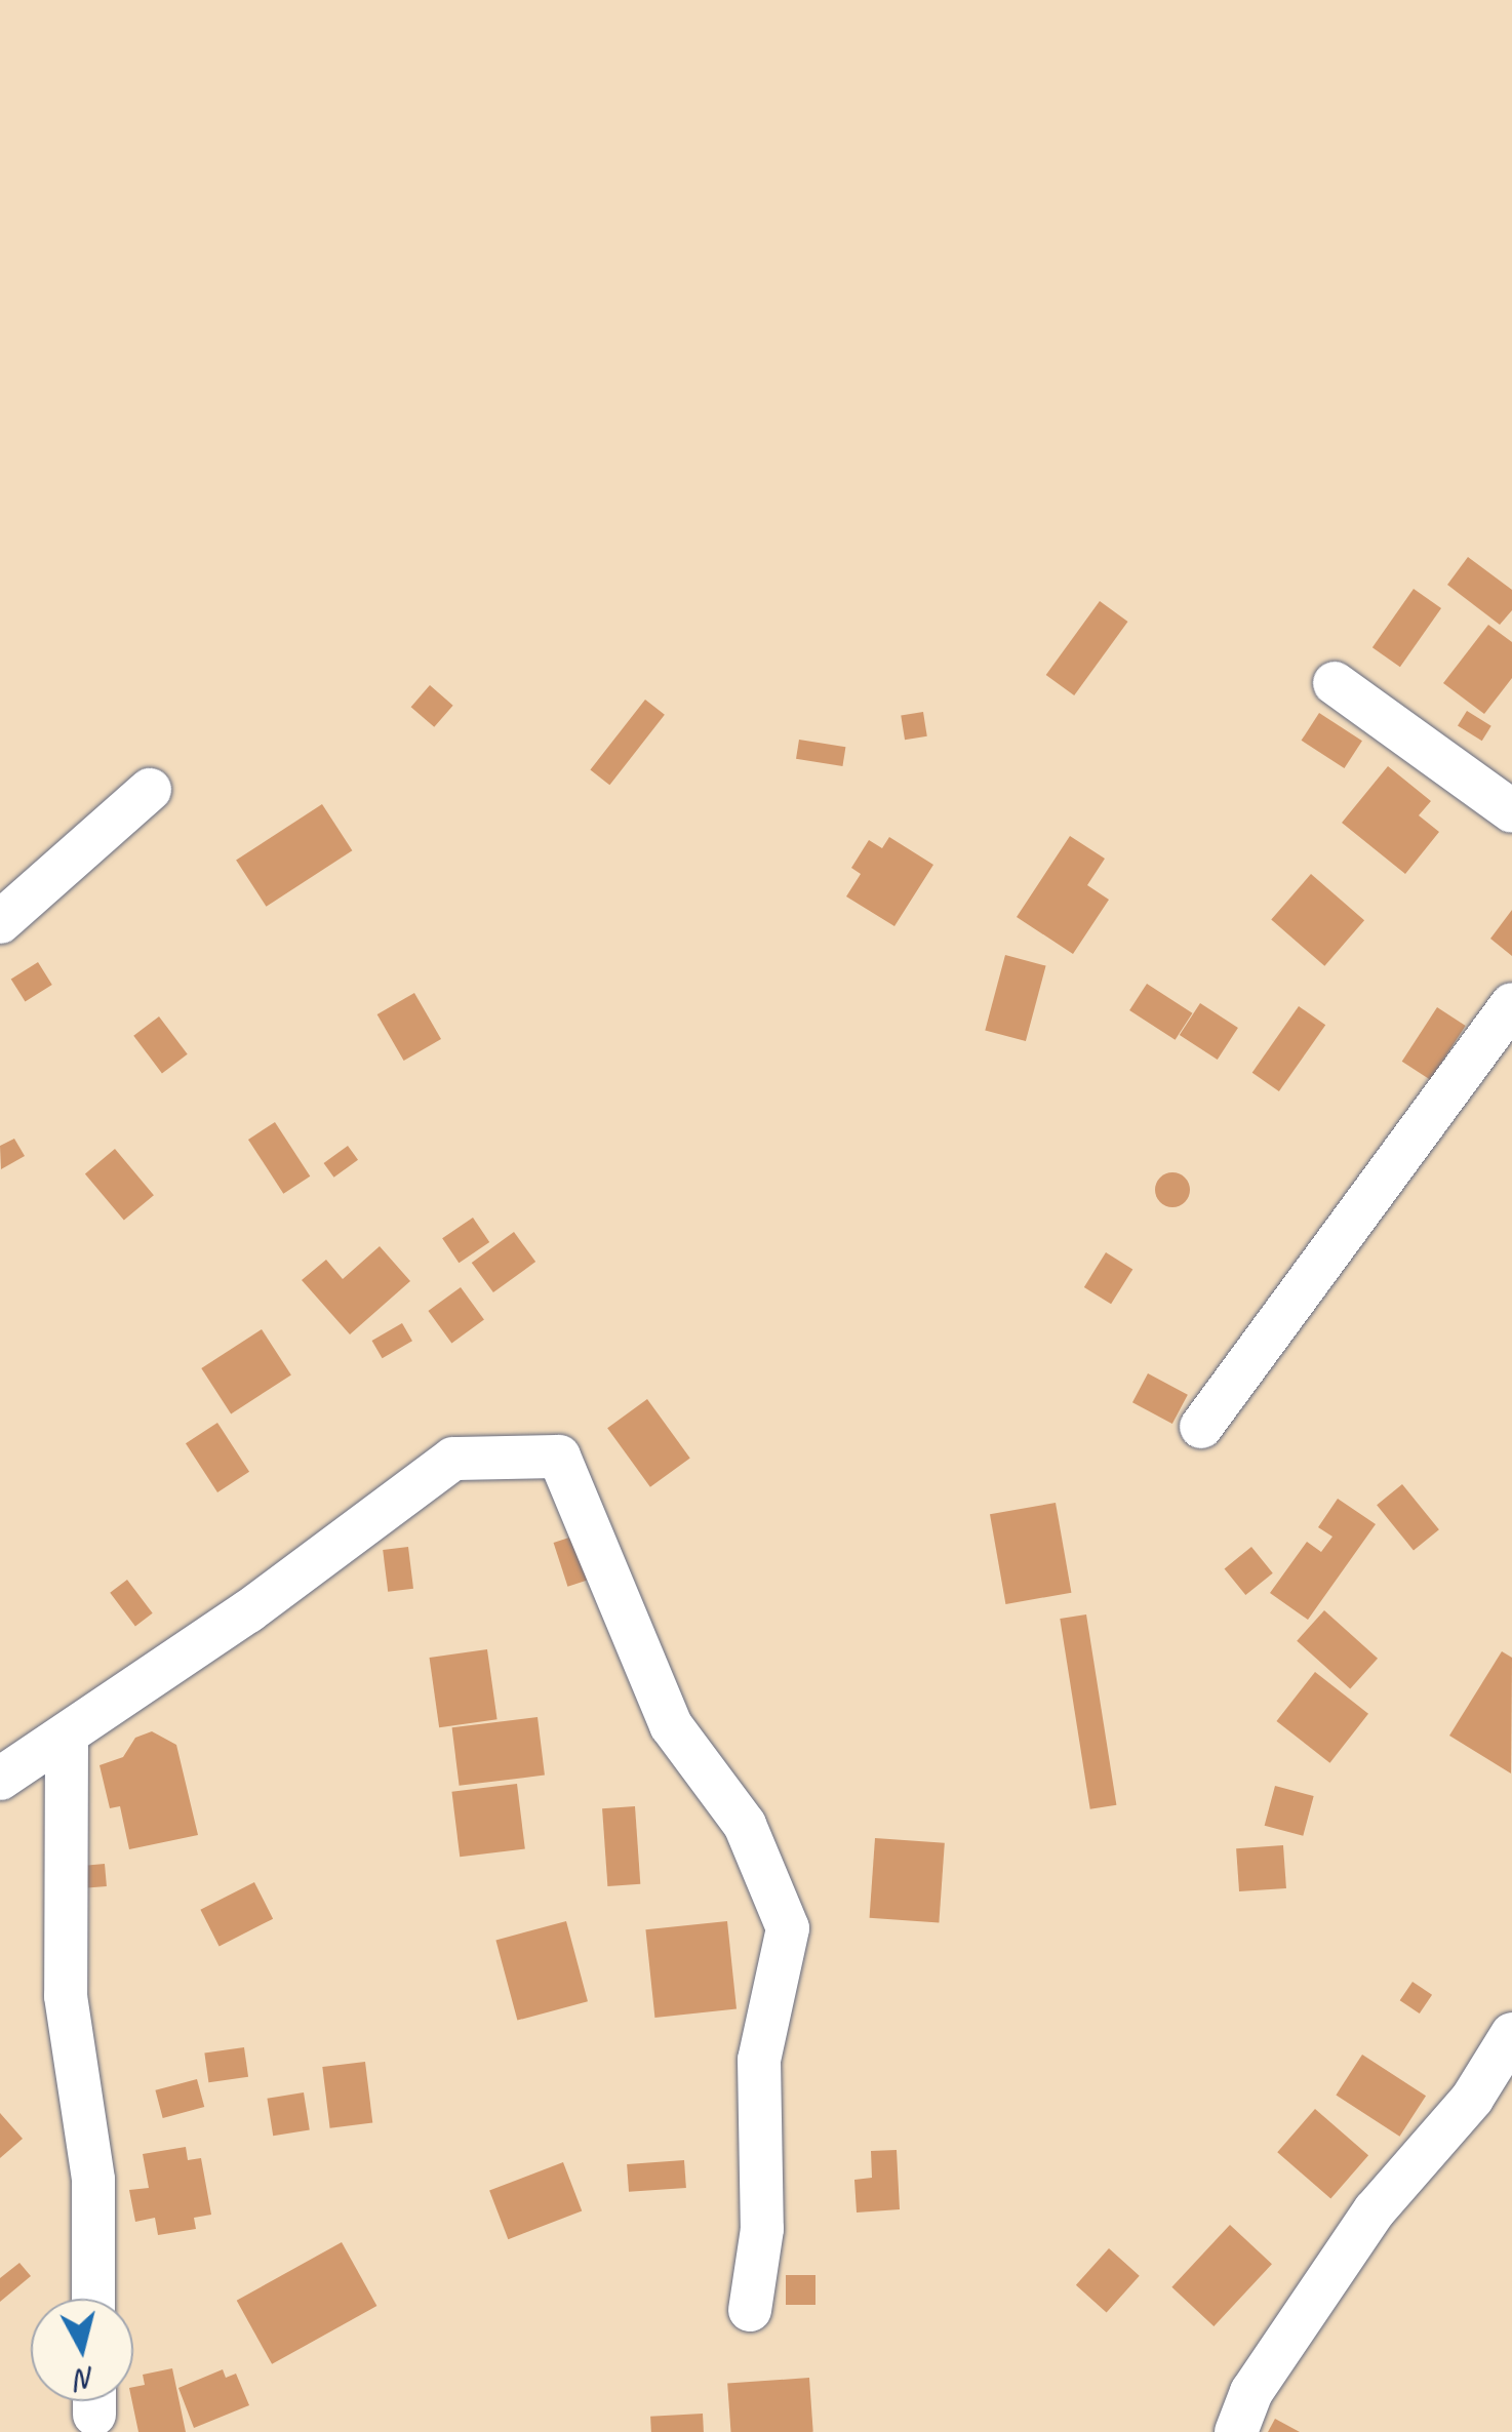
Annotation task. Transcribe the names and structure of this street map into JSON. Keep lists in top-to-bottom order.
{
  "north": "bottom"
}
